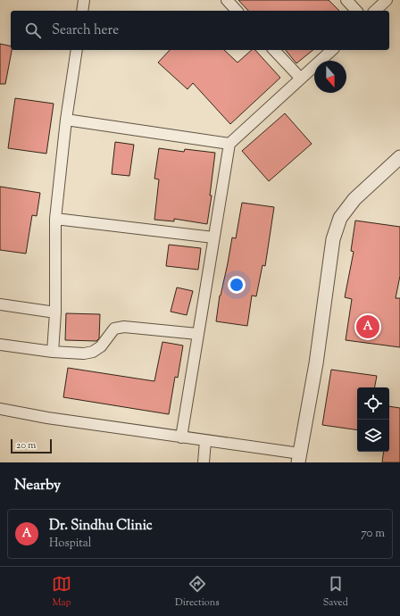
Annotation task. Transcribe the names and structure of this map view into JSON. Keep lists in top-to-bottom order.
{
  "scale_bar": "20 m",
  "north": "bottom",
  "page": {
    "search": "Search here",
    "pins": "A",
    "scale": "20 m",
    "heading": "Nearby",
    "list": [
      {
        "mark": "A",
        "name": "Dr. Sindhu Clinic",
        "note": "Hospital",
        "value": "70 m"
      }
    ],
    "nav": ["Map", "Directions", "Saved"]
  }
}
